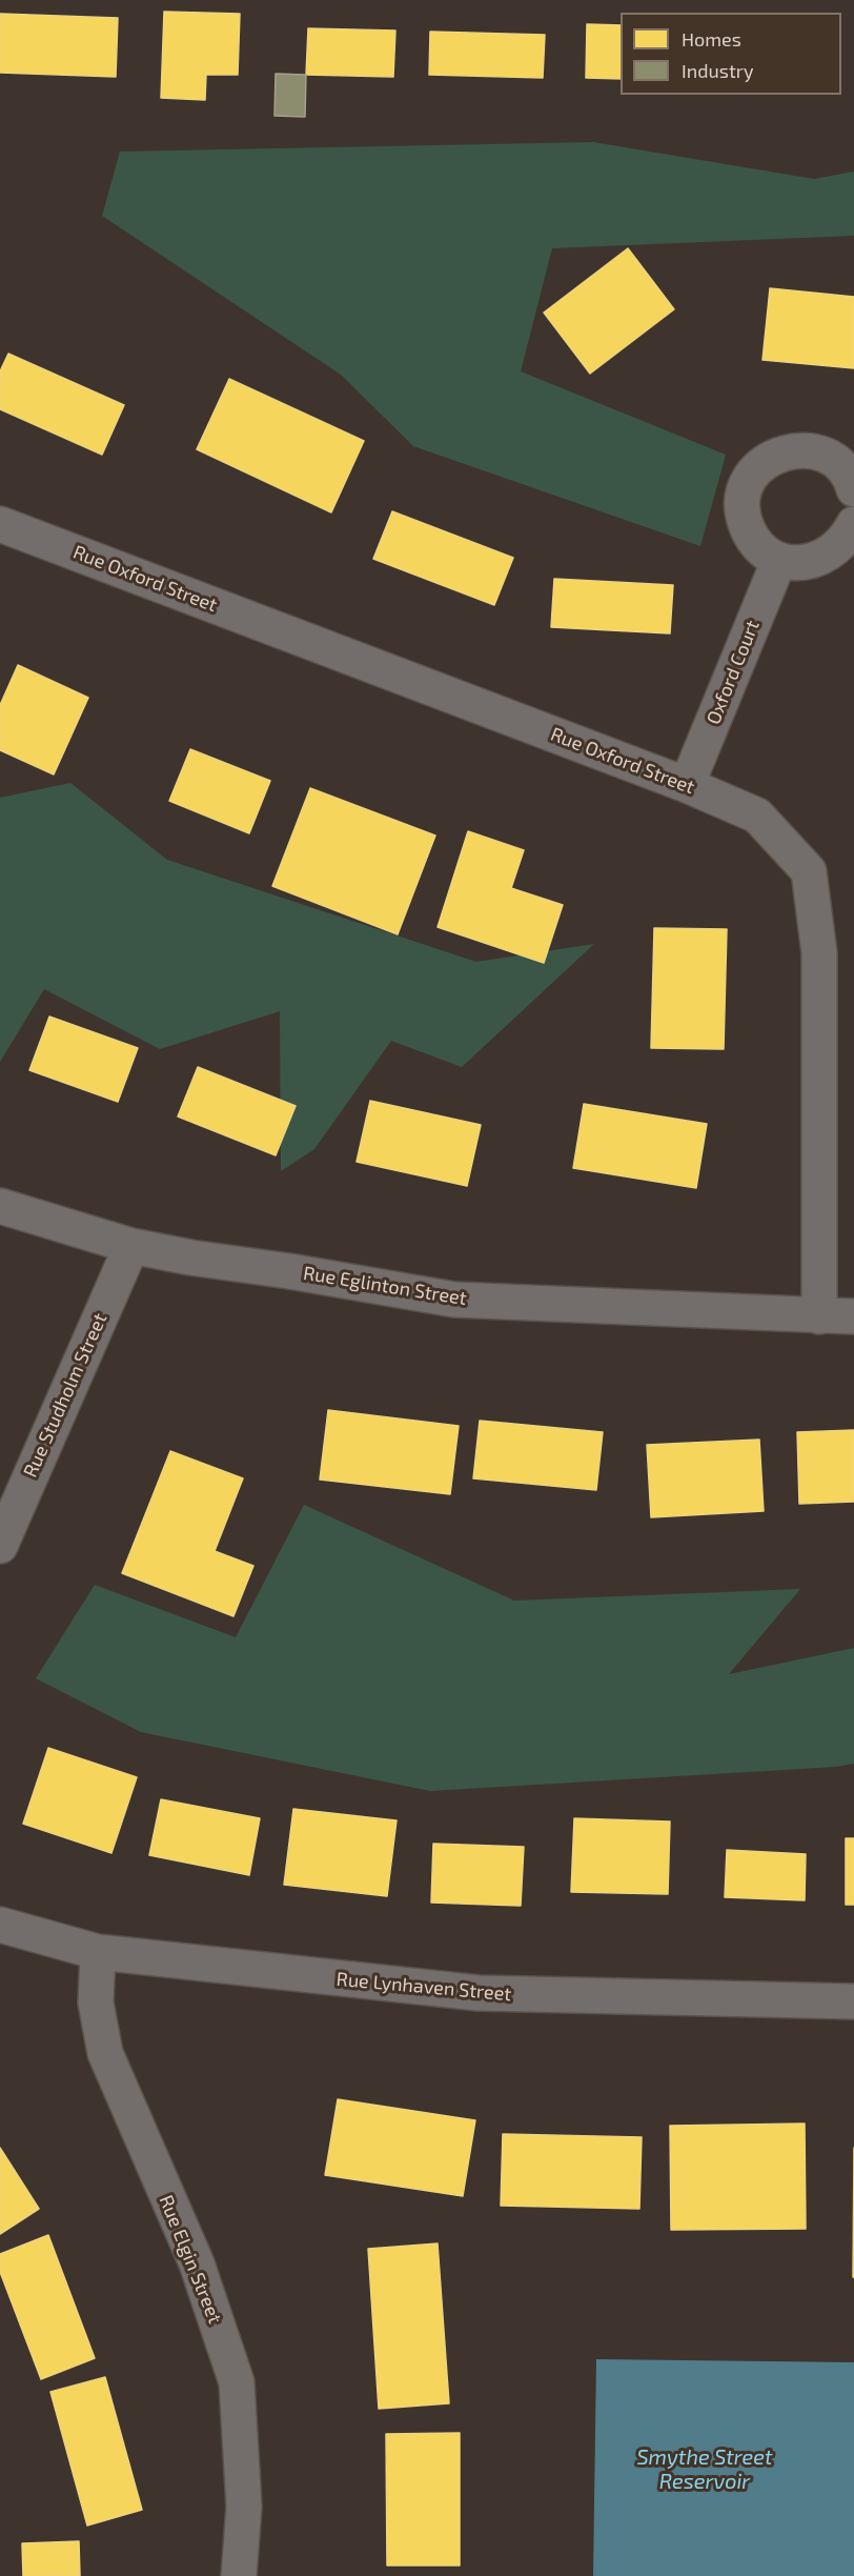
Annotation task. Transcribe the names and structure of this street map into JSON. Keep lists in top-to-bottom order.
{
  "streets": {
    "street": [
      "Rue Oxford Street",
      "Oxford Court",
      "Rue Eglinton Street",
      "Rue Studholm Street",
      "Rue Lynhaven Street",
      "Rue Elgin Street"
    ]
  },
  "crossings": [
    ["Rue Oxford Street", "Oxford Court"],
    ["Rue Oxford Street", "Rue Eglinton Street"],
    ["Rue Eglinton Street", "Rue Studholm Street"],
    ["Rue Lynhaven Street", "Rue Elgin Street"]
  ],
  "water": ["Smythe Street Reservoir"],
  "legend": ["Homes", "Industry"]
}
